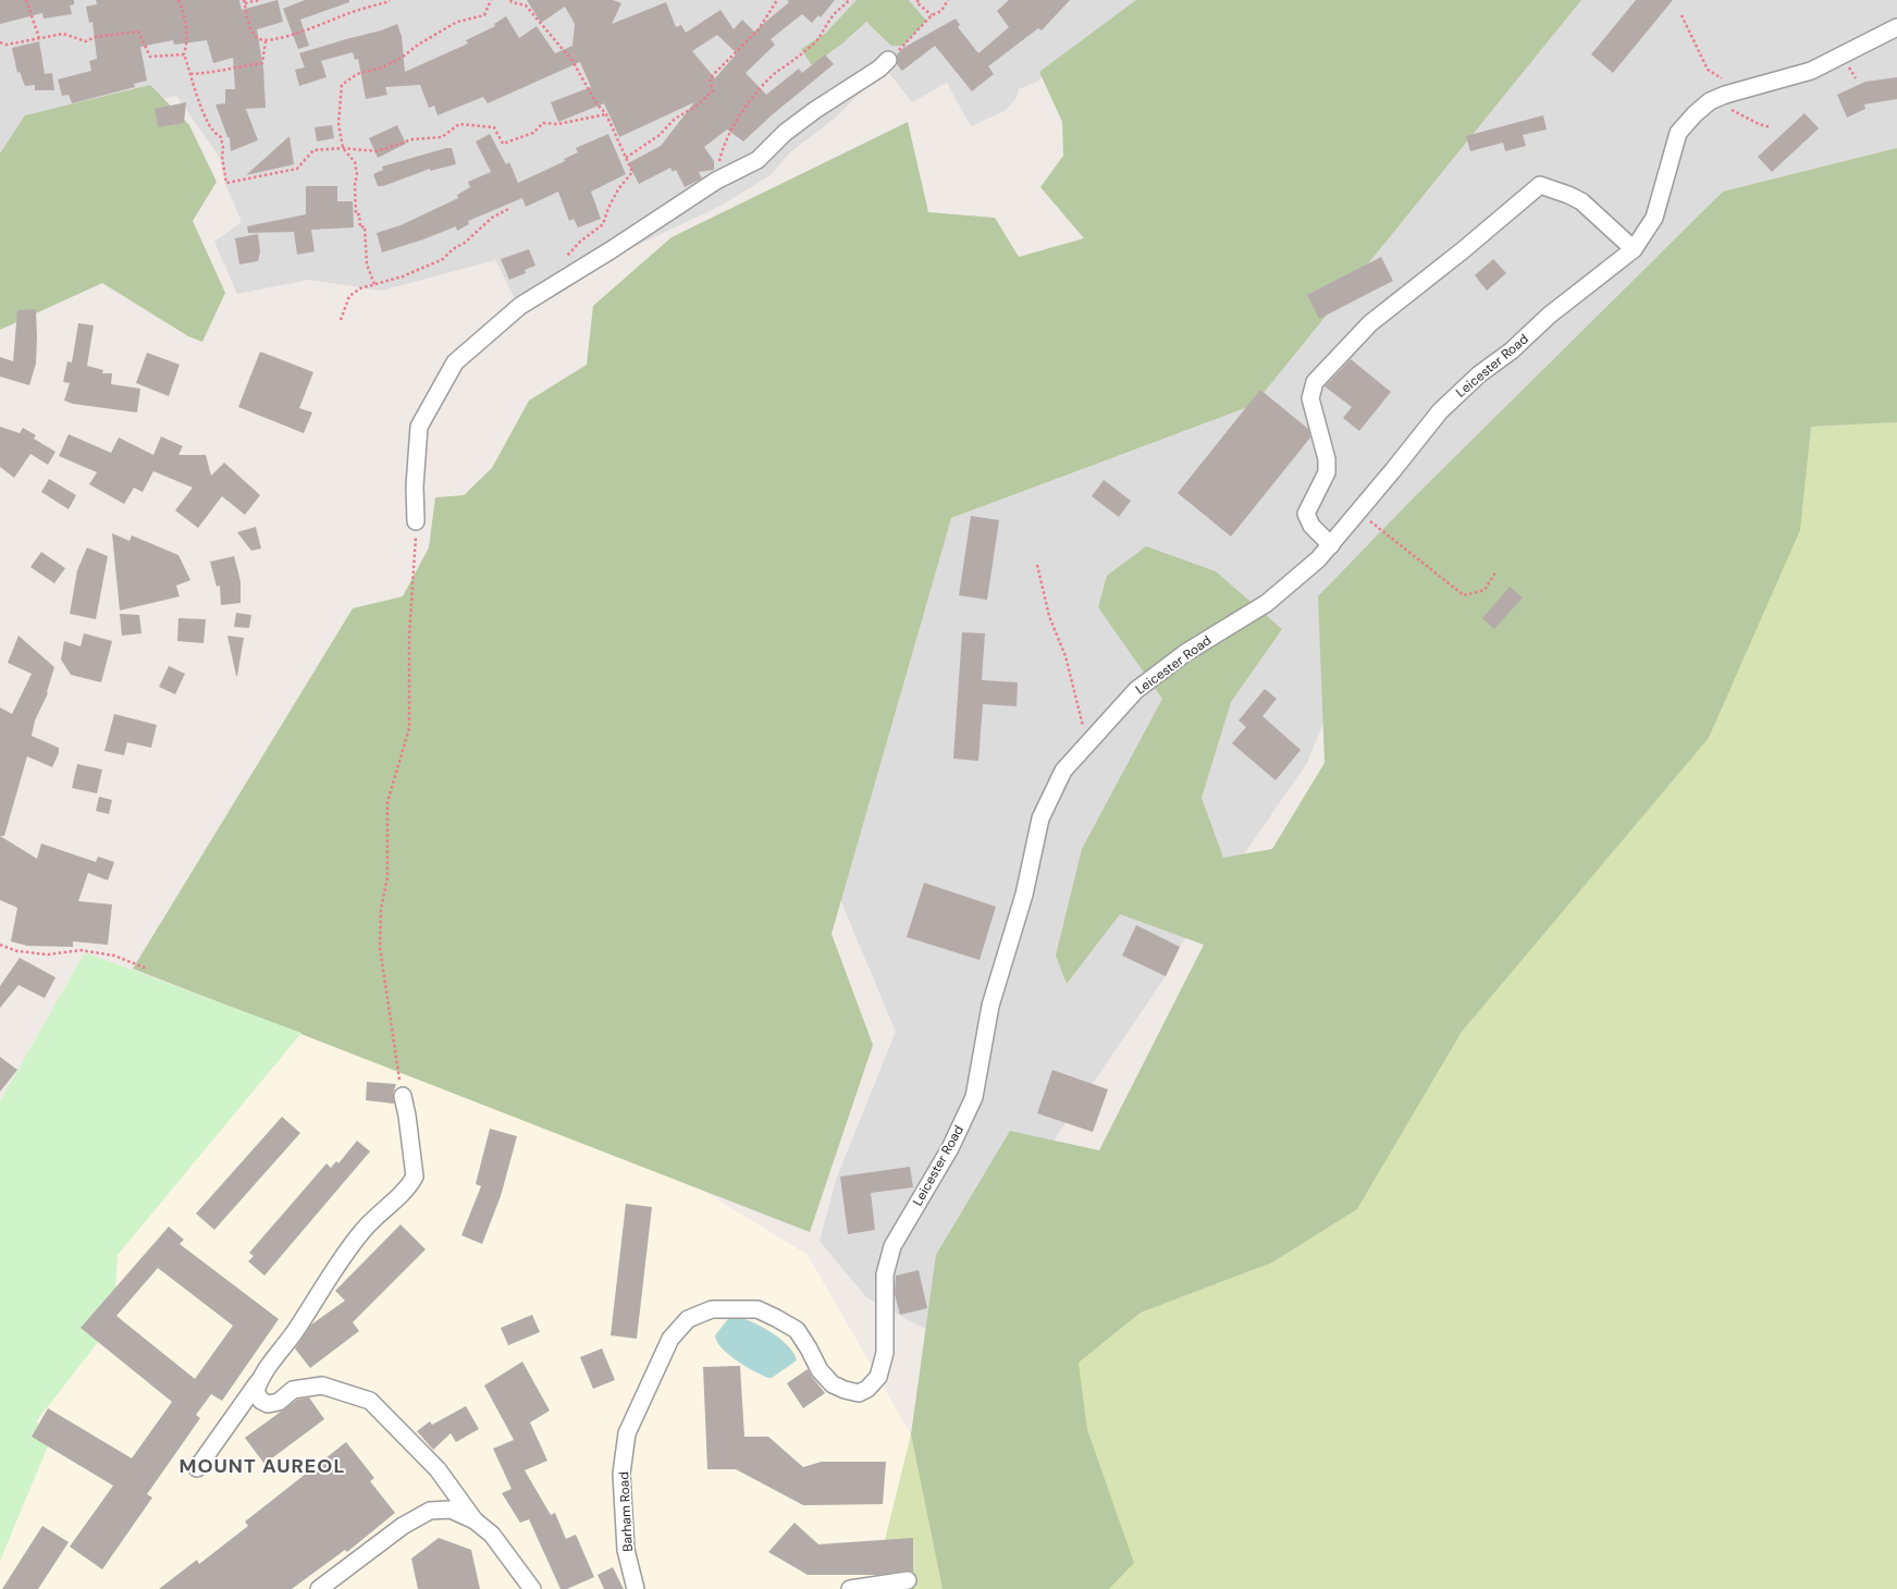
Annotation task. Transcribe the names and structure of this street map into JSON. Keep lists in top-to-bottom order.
{
  "streets": {
    "street": ["Leicester Road", "Barham Road"]
  },
  "crossings": [
    ["Leicester Road", "Barham Road"]
  ],
  "districts": ["MOUNT AUREOL"]
}
